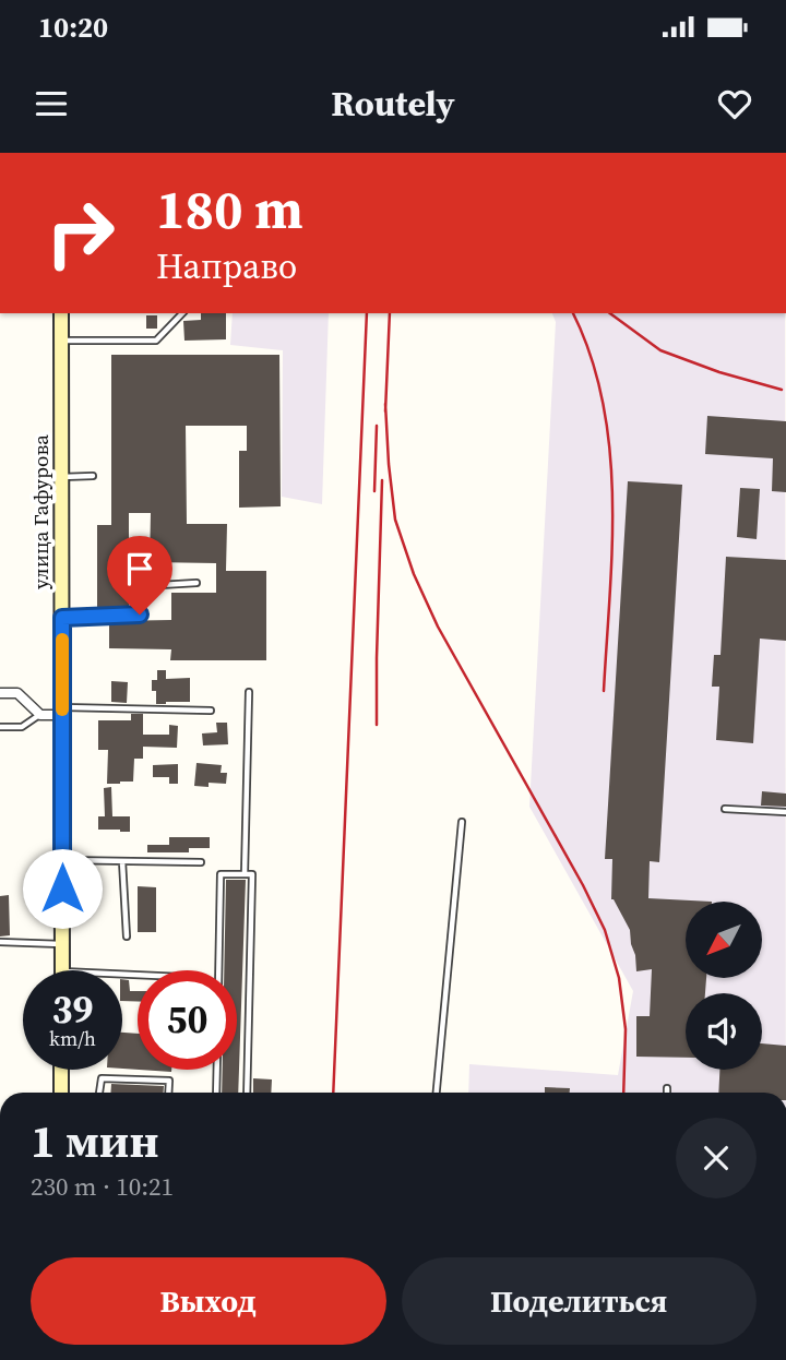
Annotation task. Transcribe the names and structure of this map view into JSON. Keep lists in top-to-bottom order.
{
  "streets": {
    "main road": ["улица Гафурова"]
  },
  "north": "bottom left",
  "page": {
    "status": "10:20",
    "header": "Routely",
    "turn": ["180 m", "Направо"],
    "speed": "39 km/h",
    "limit": "50",
    "heading": ["1 мин", "230 m · 10:21"],
    "buttons": ["Выход", "Поделиться"]
  }
}
